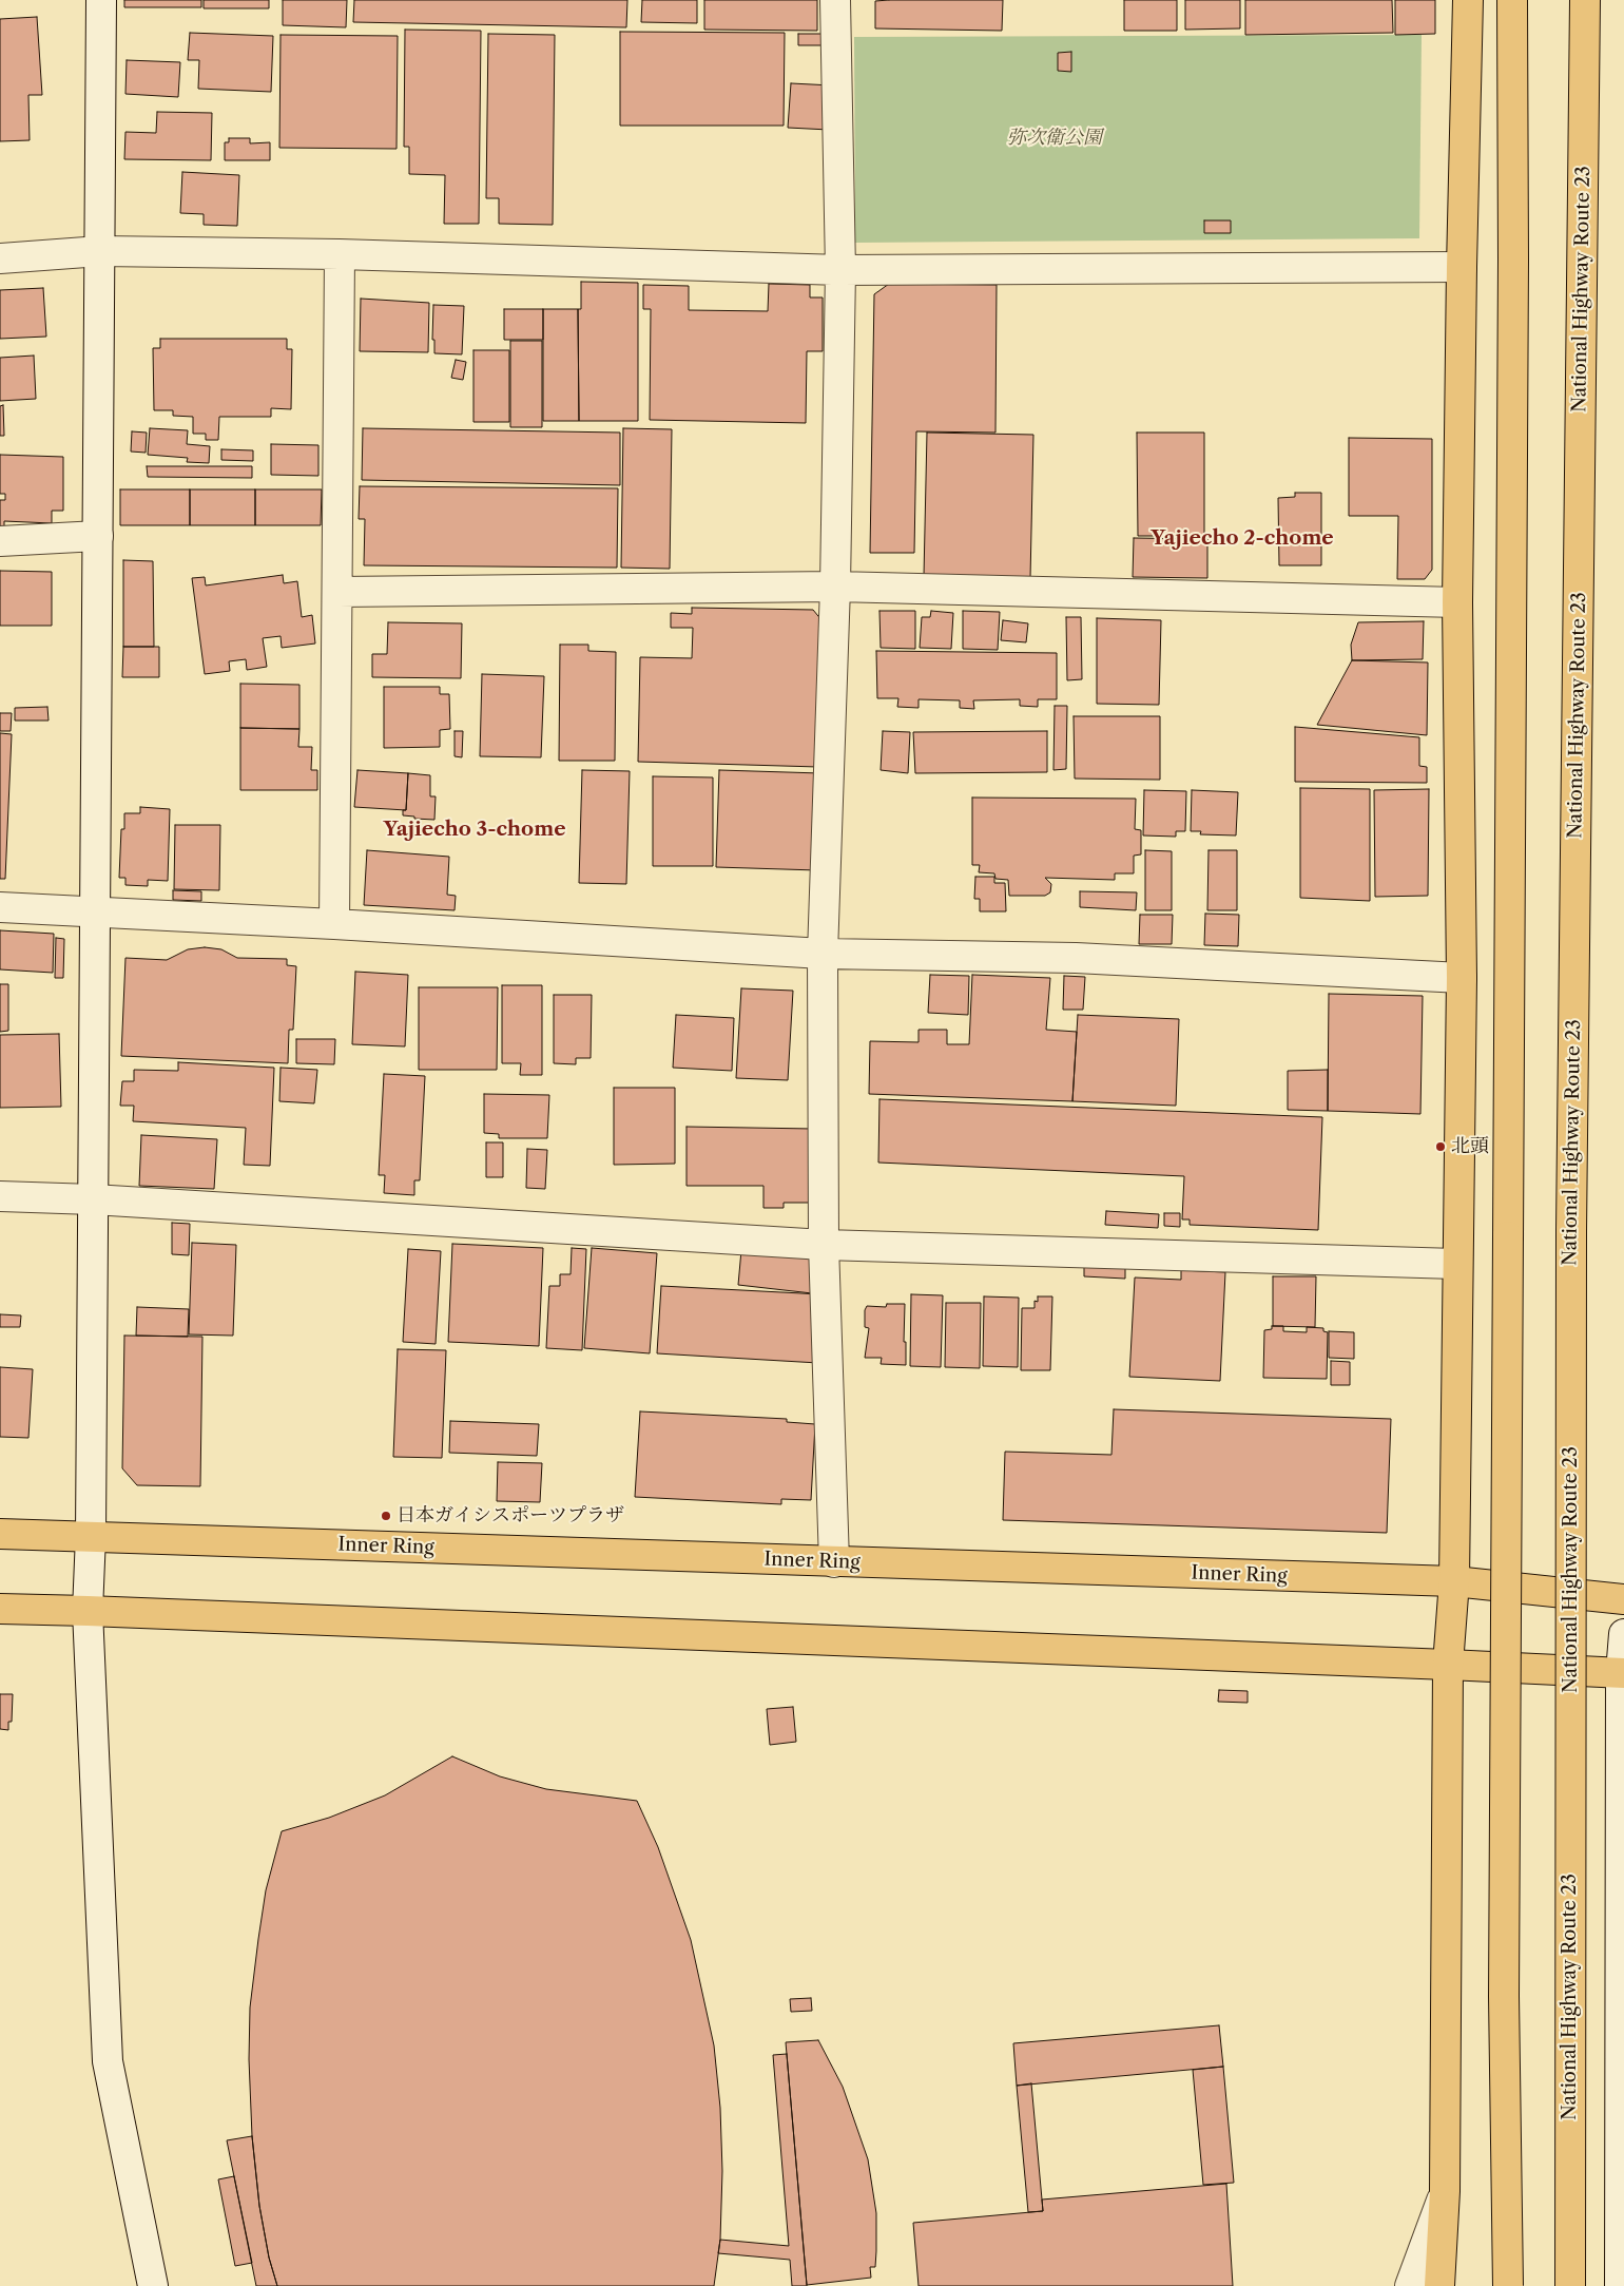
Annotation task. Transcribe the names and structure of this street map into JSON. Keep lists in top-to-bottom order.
{
  "streets": {
    "main road": ["National Highway Route 23", "Inner Ring"]
  },
  "districts": ["Yajiecho 2-chome", "Yajiecho 3-chome"],
  "parks": ["弥次衛公園"],
  "places": ["北頭", "日本ガイシスポーツプラザ"]
}
